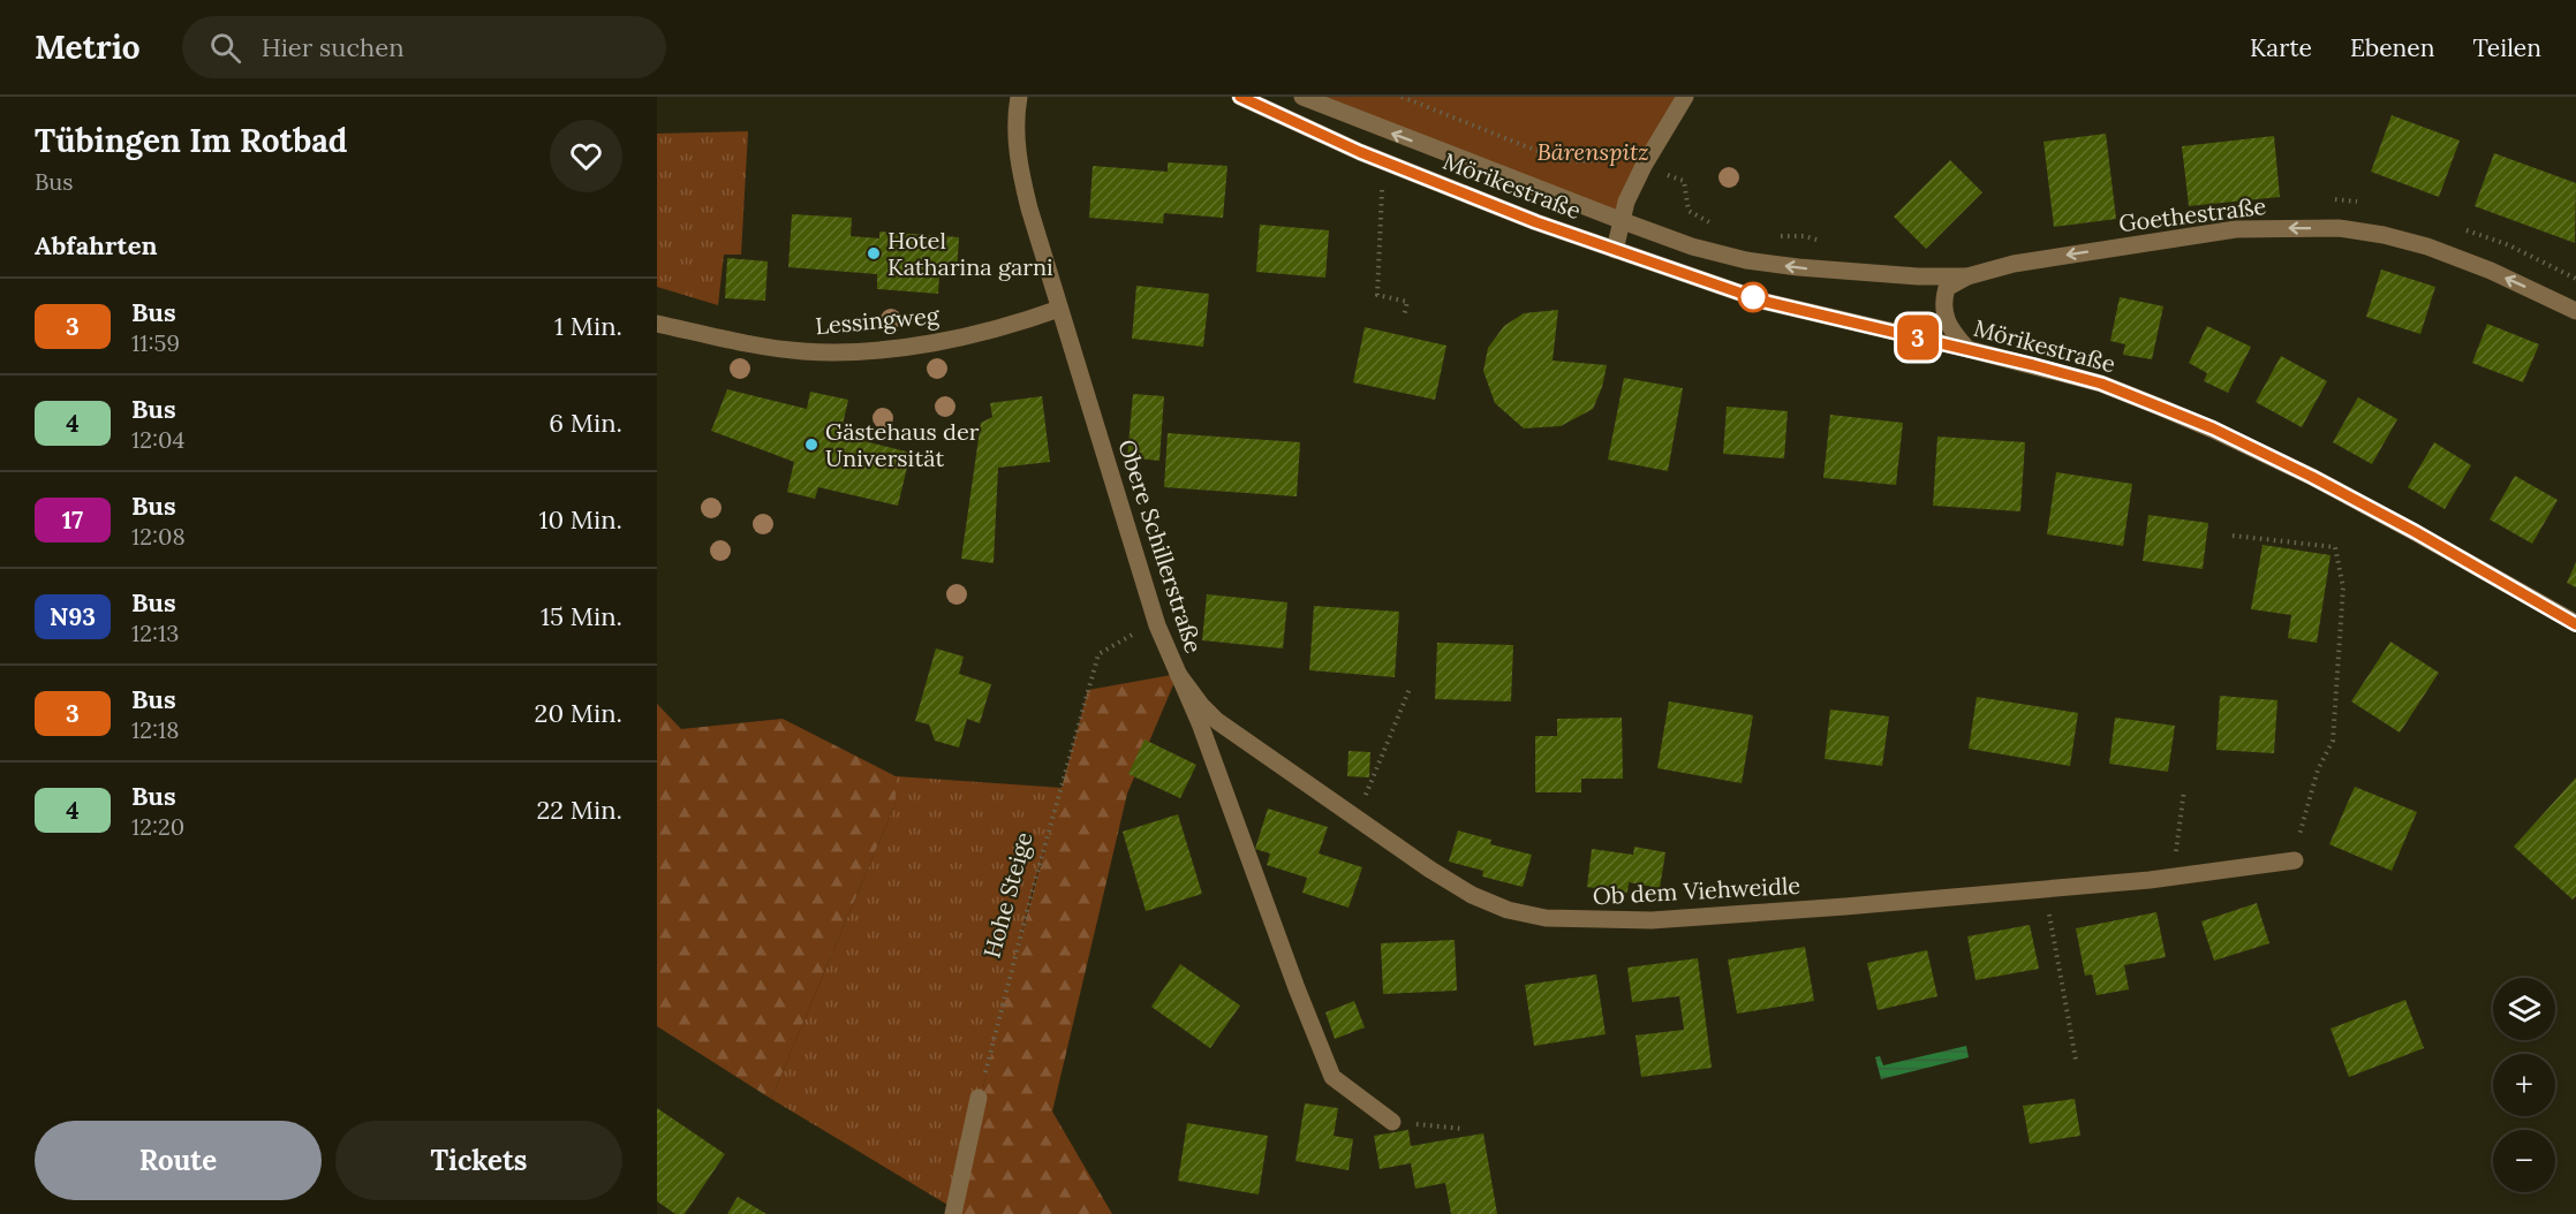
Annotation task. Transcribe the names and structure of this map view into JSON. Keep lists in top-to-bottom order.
{
  "streets": {
    "street": [
      "Mörikestraße",
      "Goethestraße",
      "Lessingweg",
      "Obere Schillerstraße",
      "Ob dem Viehweidle"
    ],
    "path": ["Hohe Steige"]
  },
  "crossings": [
    ["Mörikestraße", "Goethestraße"],
    ["Lessingweg", "Obere Schillerstraße"],
    ["Obere Schillerstraße", "Ob dem Viehweidle"],
    ["Obere Schillerstraße", "Hohe Steige"]
  ],
  "one_way": ["Goethestraße"],
  "parks": ["Bärenspitz"],
  "places": ["Hotel Katharina garni", "Gästehaus der Universität"],
  "lines": ["bus line 3"],
  "page": {
    "header": "Metrio",
    "search": "Hier suchen",
    "nav": ["Karte", "Ebenen", "Teilen"],
    "heading": [
      ["Tübingen Im Rotbad", "Bus"],
      "Abfahrten"
    ],
    "on_map": "3",
    "list": [
      {
        "mark": "3",
        "name": "Bus",
        "note": "11:59",
        "value": "1 Min."
      },
      {
        "mark": "4",
        "name": "Bus",
        "note": "12:04",
        "value": "6 Min."
      },
      {
        "mark": "17",
        "name": "Bus",
        "note": "12:08",
        "value": "10 Min."
      },
      {
        "mark": "N93",
        "name": "Bus",
        "note": "12:13",
        "value": "15 Min."
      },
      {
        "mark": "3",
        "name": "Bus",
        "note": "12:18",
        "value": "20 Min."
      },
      {
        "mark": "4",
        "name": "Bus",
        "note": "12:20",
        "value": "22 Min."
      }
    ],
    "map_buttons": ["+", "−"],
    "buttons": ["Route", "Tickets"]
  }
}
